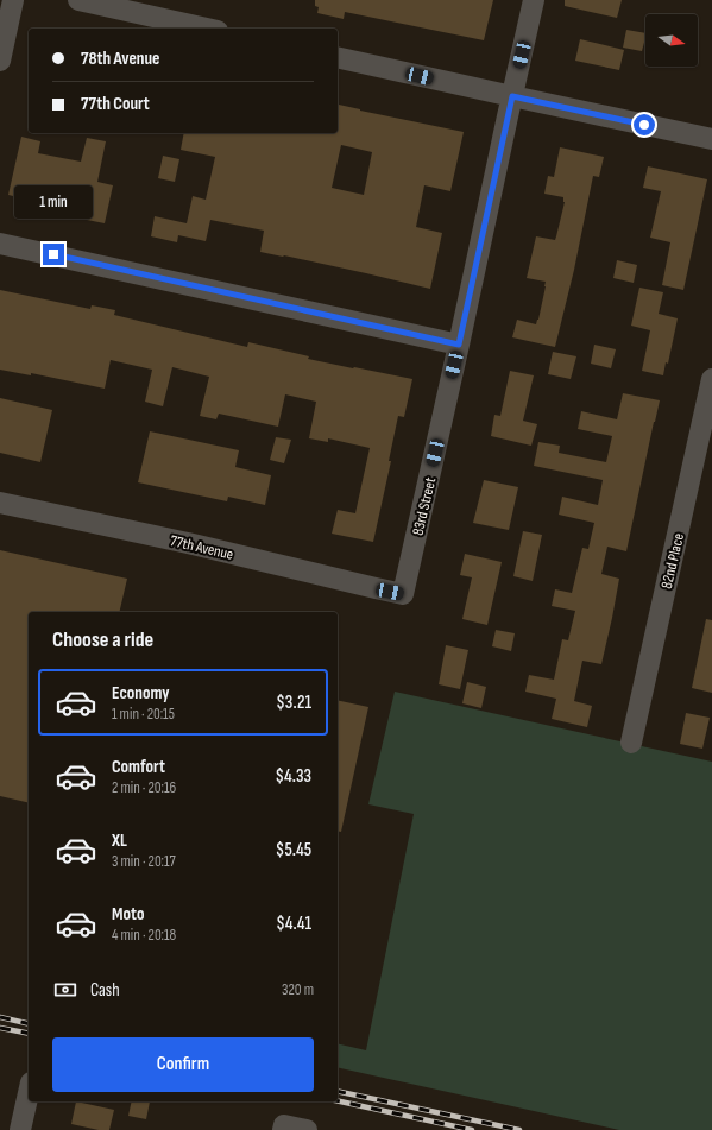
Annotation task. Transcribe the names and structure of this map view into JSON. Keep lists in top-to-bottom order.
{
  "streets": {
    "street": ["83rd Street", "77th Avenue", "82nd Place"]
  },
  "crossings": [
    ["83rd Street", "77th Avenue"]
  ],
  "north": "right",
  "page": {
    "banner": ["78th Avenue", "77th Court"],
    "bubble": "1 min",
    "heading": "Choose a ride",
    "list": [
      {
        "name": "Economy",
        "note": "1 min · 20:15",
        "value": "$3.21"
      },
      {
        "name": "Comfort",
        "note": "2 min · 20:16",
        "value": "$4.33"
      },
      {
        "name": "XL",
        "note": "3 min · 20:17",
        "value": "$5.45"
      },
      {
        "name": "Moto",
        "note": "4 min · 20:18",
        "value": "$4.41"
      }
    ],
    "pay": ["Cash", "320 m"],
    "buttons": "Confirm"
  }
}
